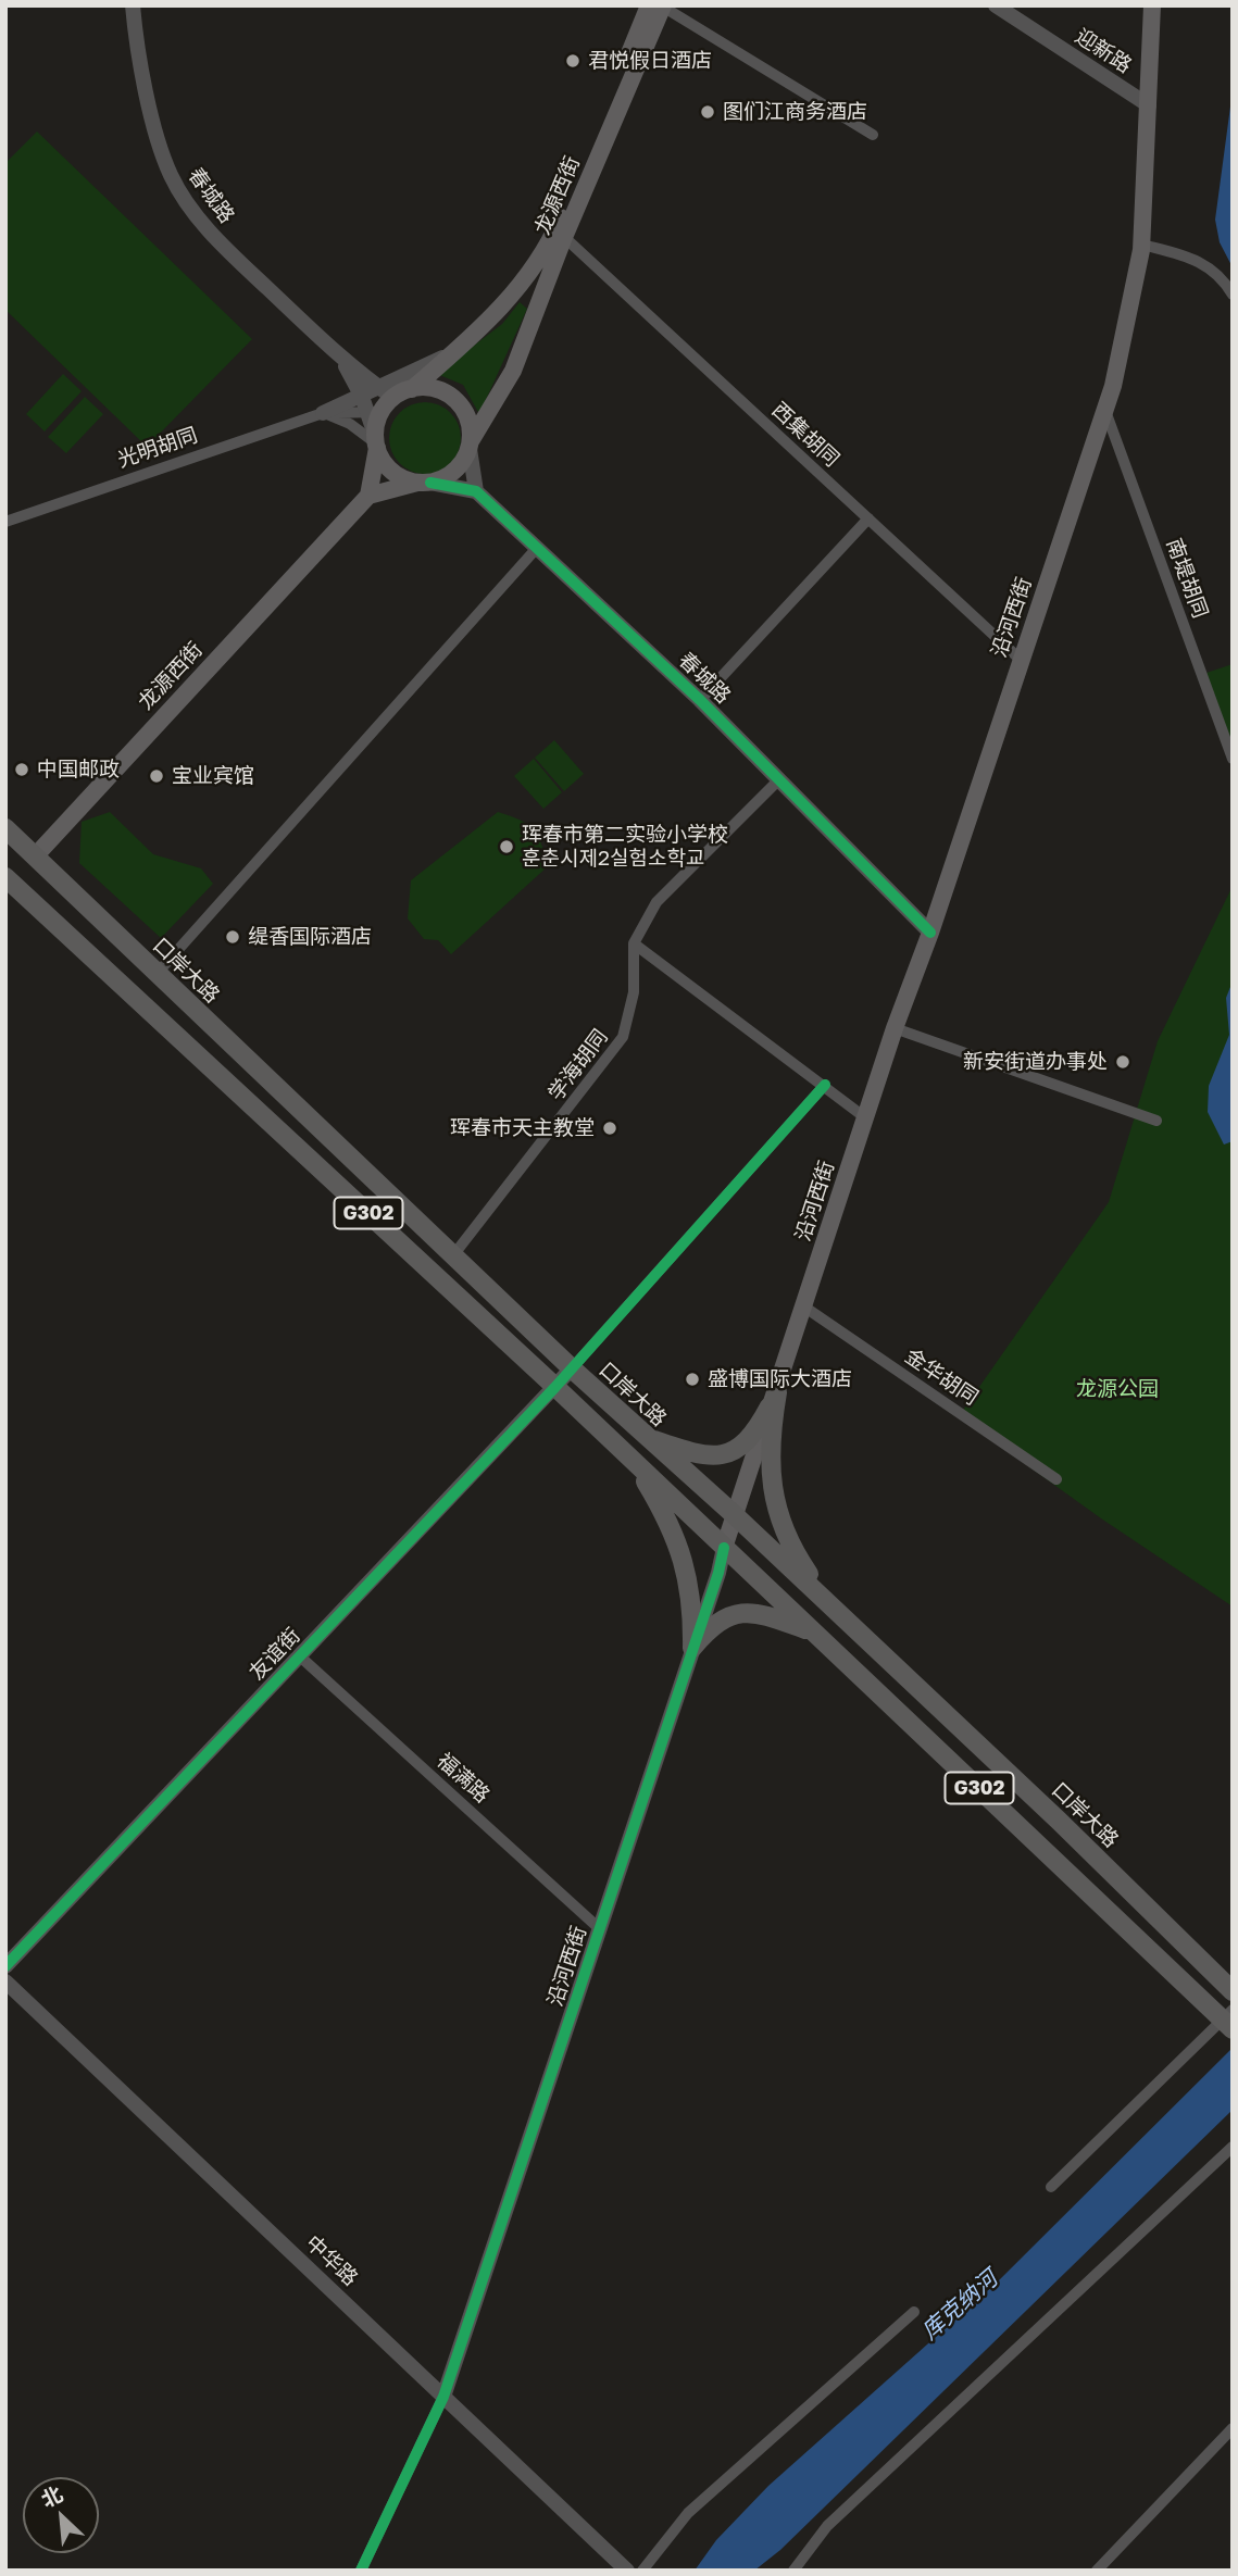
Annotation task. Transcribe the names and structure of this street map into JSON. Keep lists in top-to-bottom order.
{
  "streets": {
    "highway": ["龙源西街", "口岸大路", "G302"],
    "main road": ["沿河西街"],
    "street": [
      "迎新路",
      "春城路",
      "西集胡同",
      "光明胡同",
      "南堤胡同",
      "学海胡同",
      "金华胡同",
      "友谊街",
      "福满路",
      "中华路"
    ]
  },
  "crossings": [
    ["迎新路", "沿河西街"],
    ["春城路", "沿河西街"],
    ["春城路", "学海胡同"],
    ["龙源西街", "西集胡同"],
    ["龙源西街", "光明胡同"],
    ["龙源西街", "口岸大路"],
    ["龙源西街", "G302"],
    ["西集胡同", "沿河西街"],
    ["南堤胡同", "沿河西街"],
    ["沿河西街", "口岸大路"],
    ["沿河西街", "G302"],
    ["沿河西街", "金华胡同"],
    ["沿河西街", "福满路"],
    ["沿河西街", "中华路"],
    ["口岸大路", "学海胡同"],
    ["口岸大路", "友谊街"],
    ["G302", "友谊街"],
    ["友谊街", "福满路"]
  ],
  "water": ["库克纳河"],
  "parks": ["龙源公园"],
  "places": [
    "君悦假日酒店",
    "图们江商务酒店",
    "中国邮政",
    "宝业宾馆",
    "珲春市第二实验小学校 훈춘시제2실험소학교",
    "缇香国际酒店",
    "新安街道办事处",
    "珲春市天主教堂",
    "盛博国际大酒店"
  ],
  "north": "top left"
}
